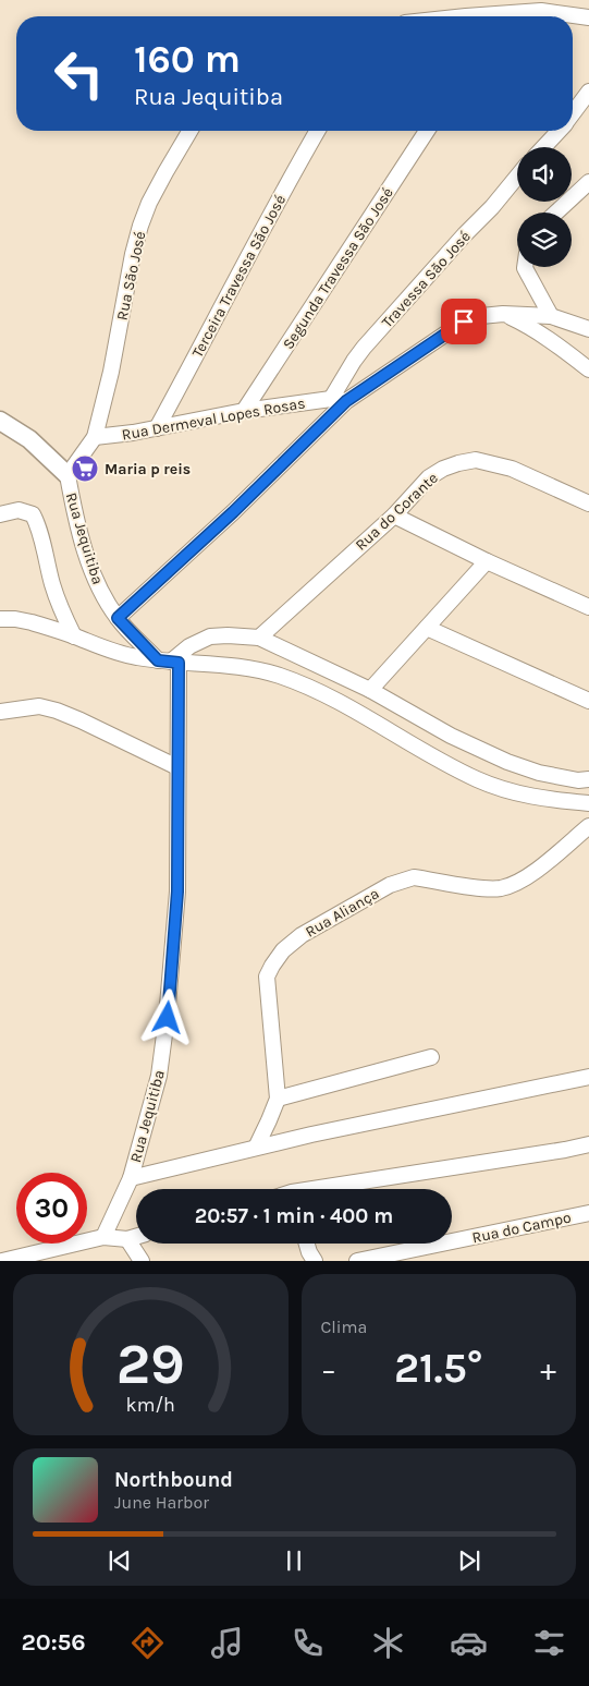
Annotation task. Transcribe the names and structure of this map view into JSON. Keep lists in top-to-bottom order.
{
  "streets": {
    "street": [
      "Segunda Travessa São José",
      "Rua São José",
      "Terceira Travessa São José",
      "Travessa São José",
      "Rua Dermeval Lopes Rosas",
      "Rua do Corante",
      "Rua Jequitiba",
      "Rua Aliança",
      "Rua do Campo"
    ]
  },
  "crossings": [
    ["Segunda Travessa São José", "Rua Dermeval Lopes Rosas"],
    ["Rua São José", "Rua Dermeval Lopes Rosas"],
    ["Rua São José", "Rua Jequitiba"],
    ["Terceira Travessa São José", "Rua Dermeval Lopes Rosas"],
    ["Travessa São José", "Rua Dermeval Lopes Rosas"],
    ["Rua Dermeval Lopes Rosas", "Rua Jequitiba"]
  ],
  "places": {
    "supermarket": ["Maria p reis"]
  },
  "page": {
    "turn": ["160 m", "Rua Jequitiba"],
    "limit": "30",
    "trip": "20:57 · 1 min · 400 m",
    "tile": "Clima",
    "heat": ["−", "21.5°", "+"],
    "song": ["Northbound", "June Harbor"],
    "tabs": "20:56",
    "gauge": ["29", "km/h"]
  }
}
